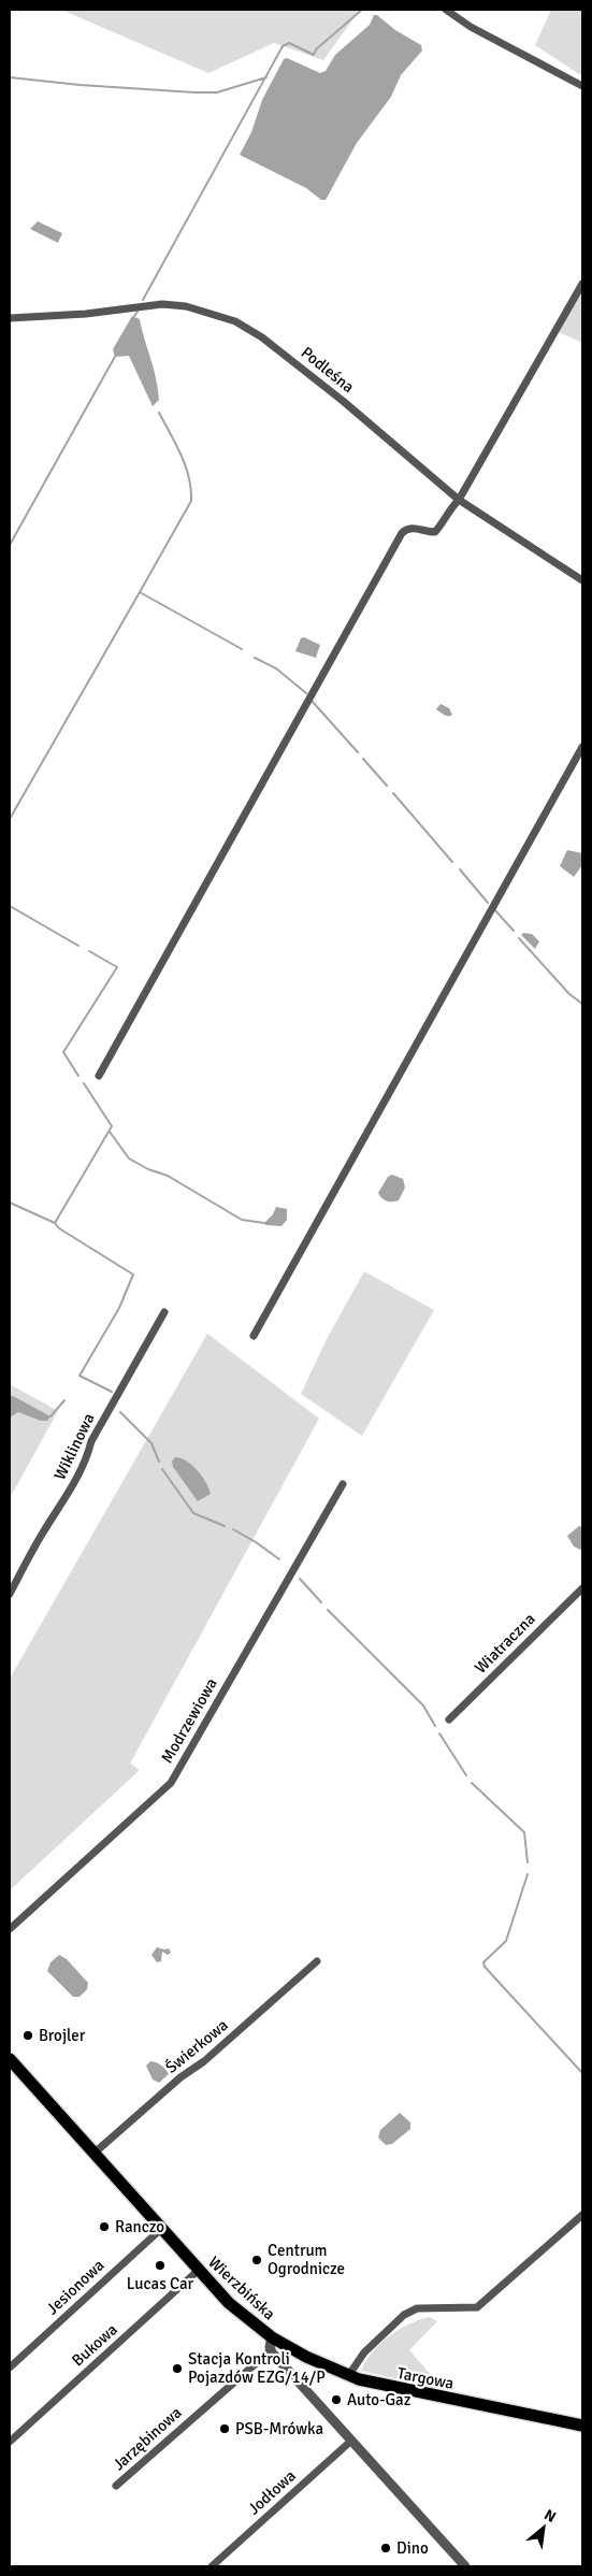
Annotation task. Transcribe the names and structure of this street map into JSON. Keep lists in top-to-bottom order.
{
  "streets": {
    "main road": ["Wierzbińska", "Targowa"],
    "street": [
      "Podleśna",
      "Wiklinowa",
      "Wiatraczna",
      "Modrzewiowa",
      "Świerkowa",
      "Jesionowa",
      "Bukowa",
      "Jarzębinowa",
      "Jodłowa"
    ]
  },
  "crossings": [
    ["Świerkowa", "Wierzbińska"],
    ["Jesionowa", "Wierzbińska"],
    ["Wierzbińska", "Bukowa"],
    ["Wierzbińska", "Targowa"],
    ["Wierzbińska", "Jarzębinowa"],
    ["Wierzbińska", "Jodłowa"],
    ["Targowa", "Jarzębinowa"]
  ],
  "places": [
    "Brojler",
    "Ranczo",
    "Centrum Ogrodnicze",
    "Lucas Car",
    "Stacja Kontroli Pojazdów EZG/14/P",
    "Auto-Gaz",
    "PSB-Mrówka",
    "Dino"
  ],
  "north": "top right"
}
